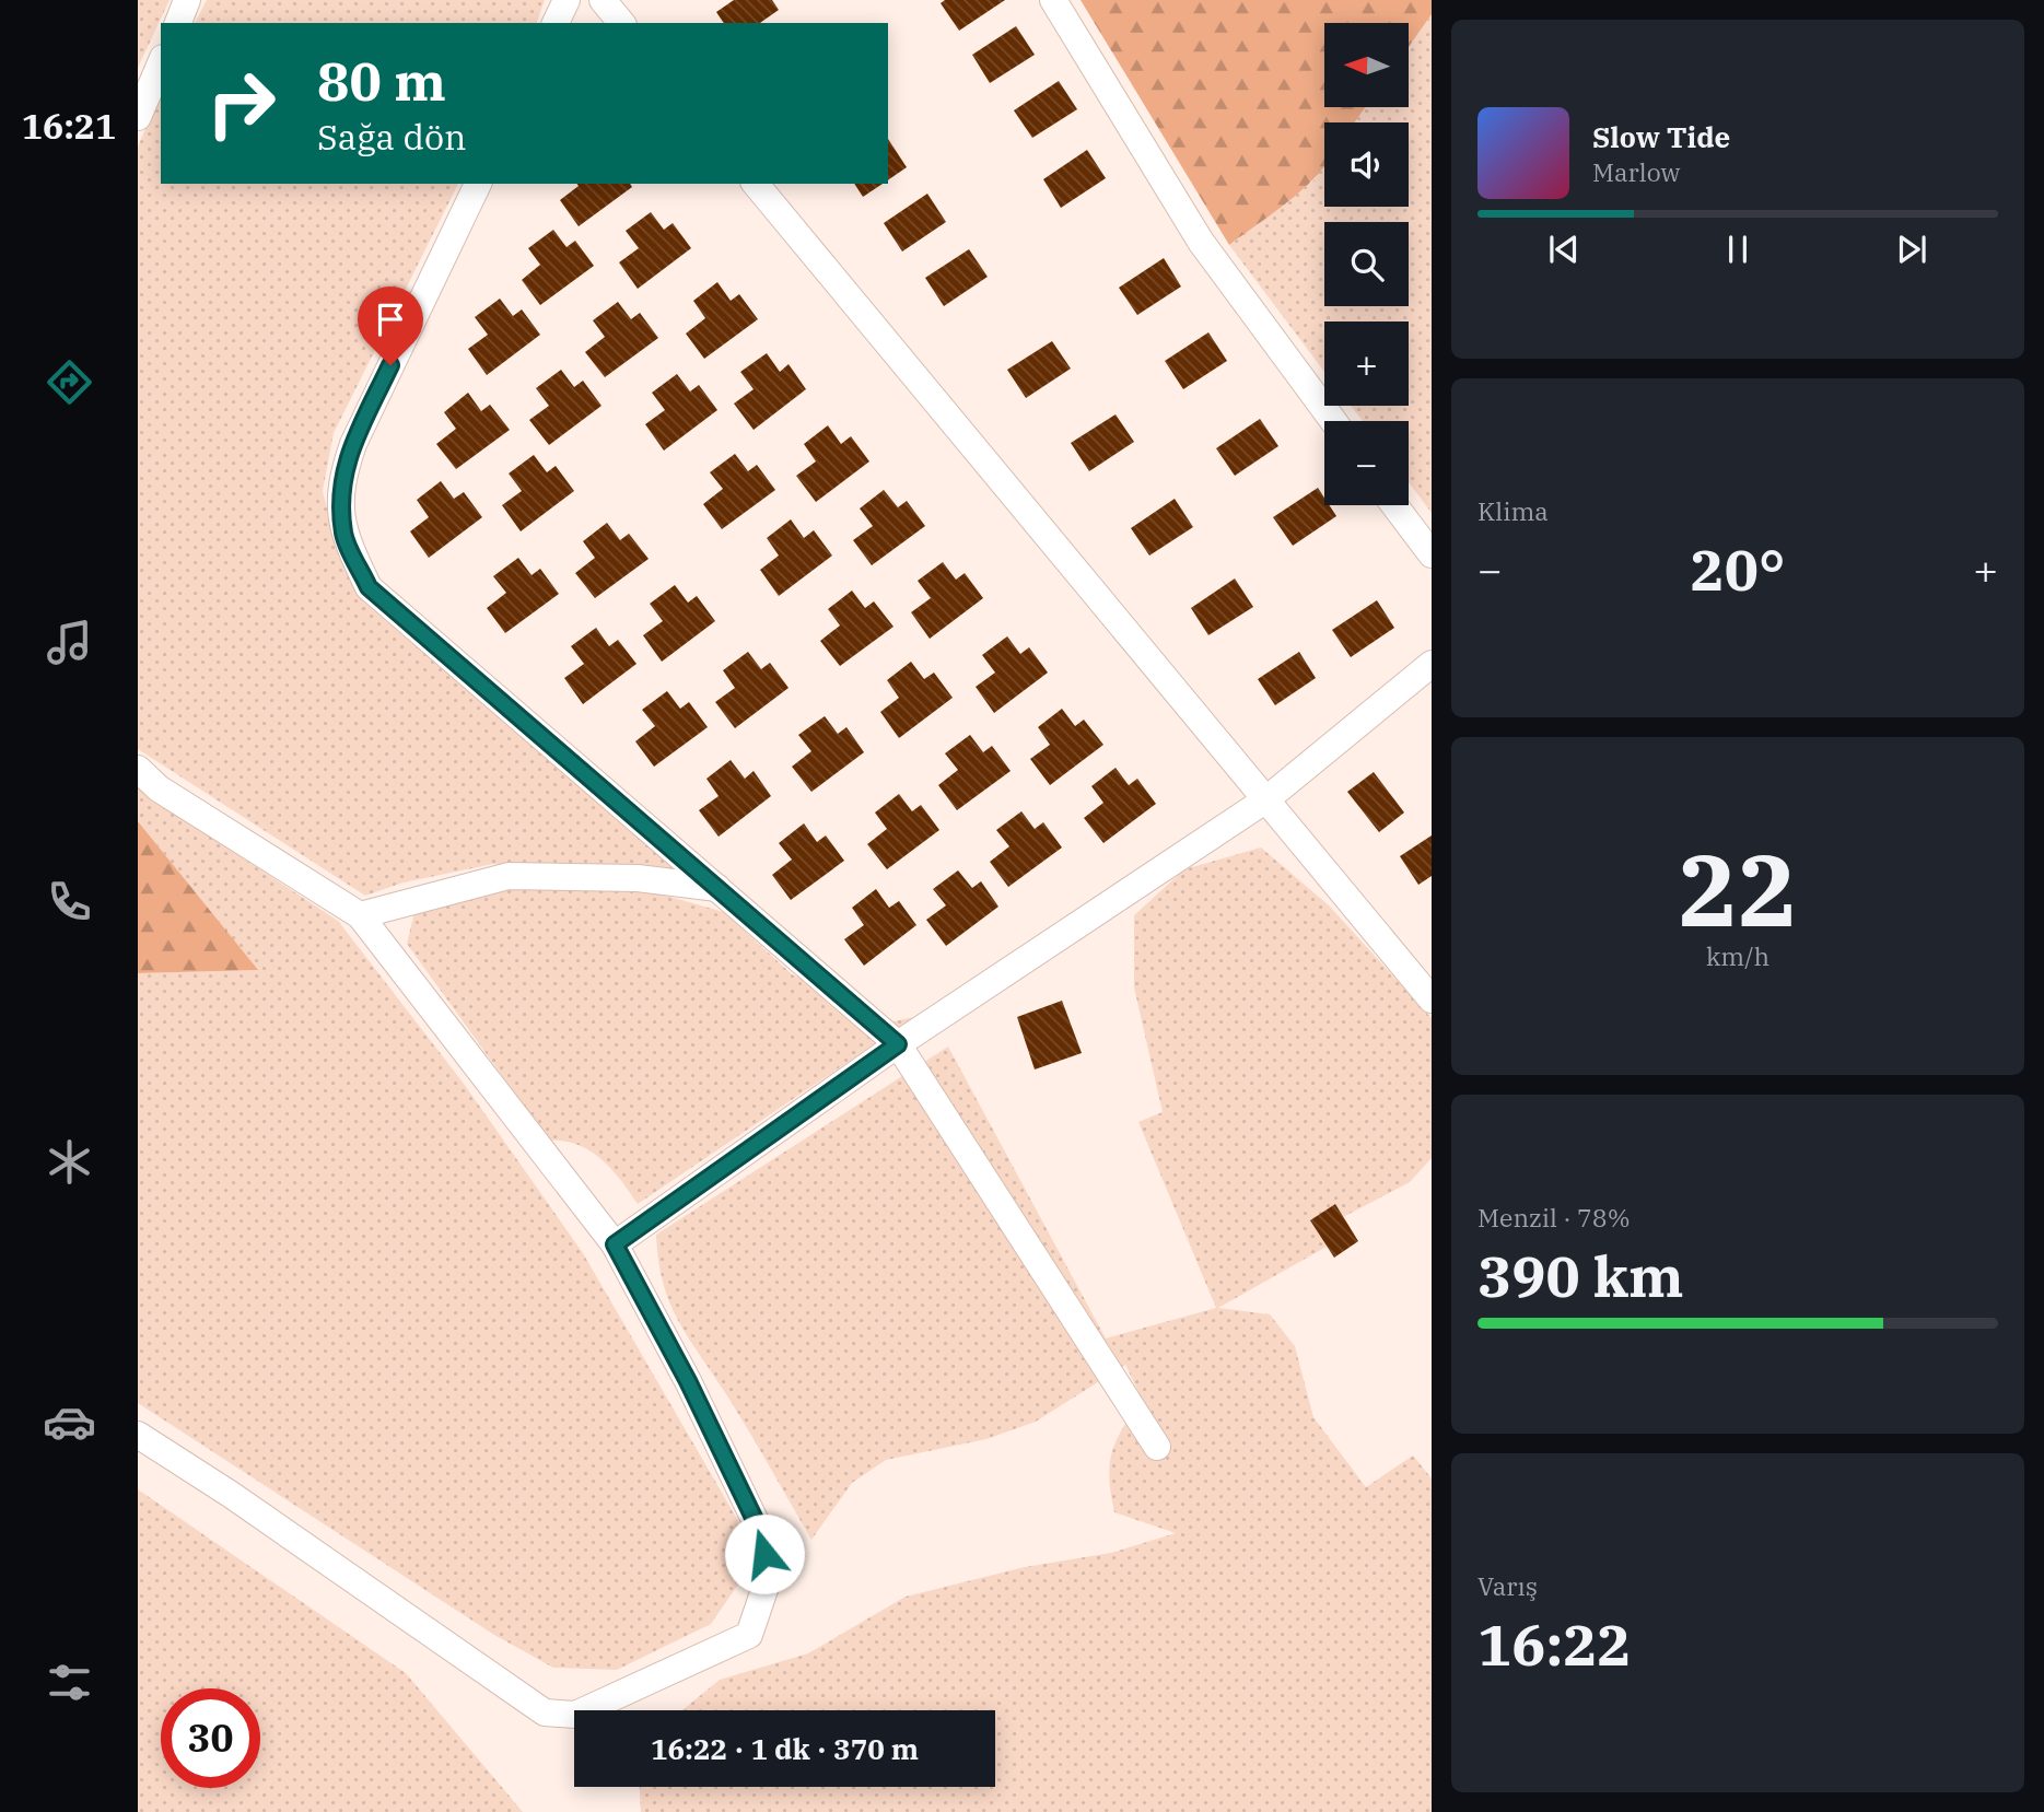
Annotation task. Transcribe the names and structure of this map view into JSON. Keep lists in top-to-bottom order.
{
  "north": "left",
  "page": {
    "tabs": "16:21",
    "map_buttons": ["+", "−"],
    "turn": ["80 m", "Sağa dön"],
    "song": ["Slow Tide", "Marlow"],
    "tile": [
      "Klima",
      ["22", "km/h"],
      ["Menzil · 78%", "390 km"],
      ["Varış", "16:22"]
    ],
    "heat": ["−", "20°", "+"],
    "limit": "30",
    "trip": "16:22 · 1 dk · 370 m"
  }
}
